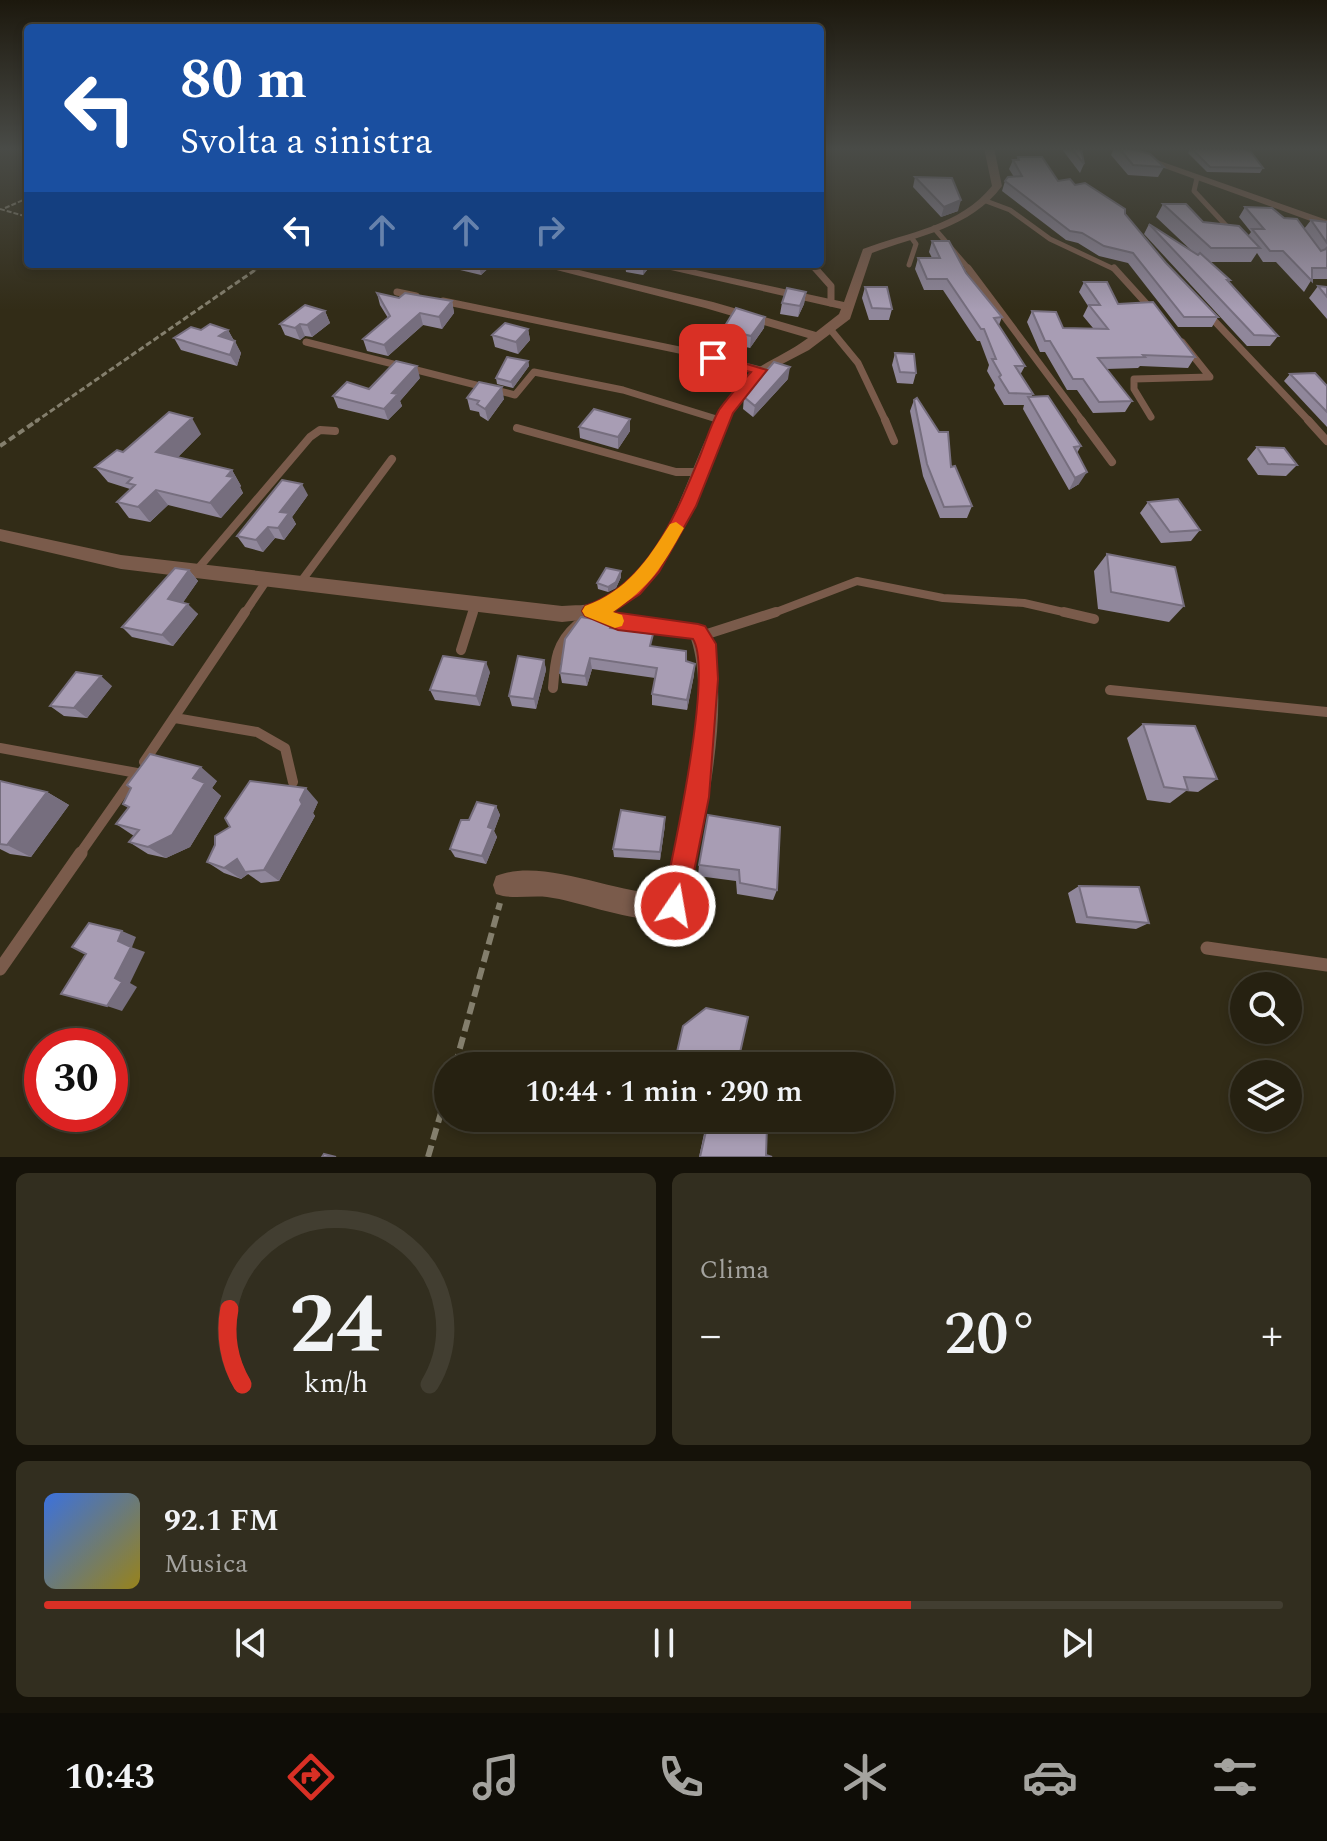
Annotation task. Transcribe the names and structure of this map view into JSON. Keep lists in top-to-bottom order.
{
  "page": {
    "turn": ["80 m", "Svolta a sinistra"],
    "limit": "30",
    "trip": "10:44 · 1 min · 290 m",
    "tile": "Clima",
    "heat": ["−", "20°", "+"],
    "song": ["92.1 FM", "Musica"],
    "tabs": "10:43",
    "gauge": ["24", "km/h"]
  }
}
